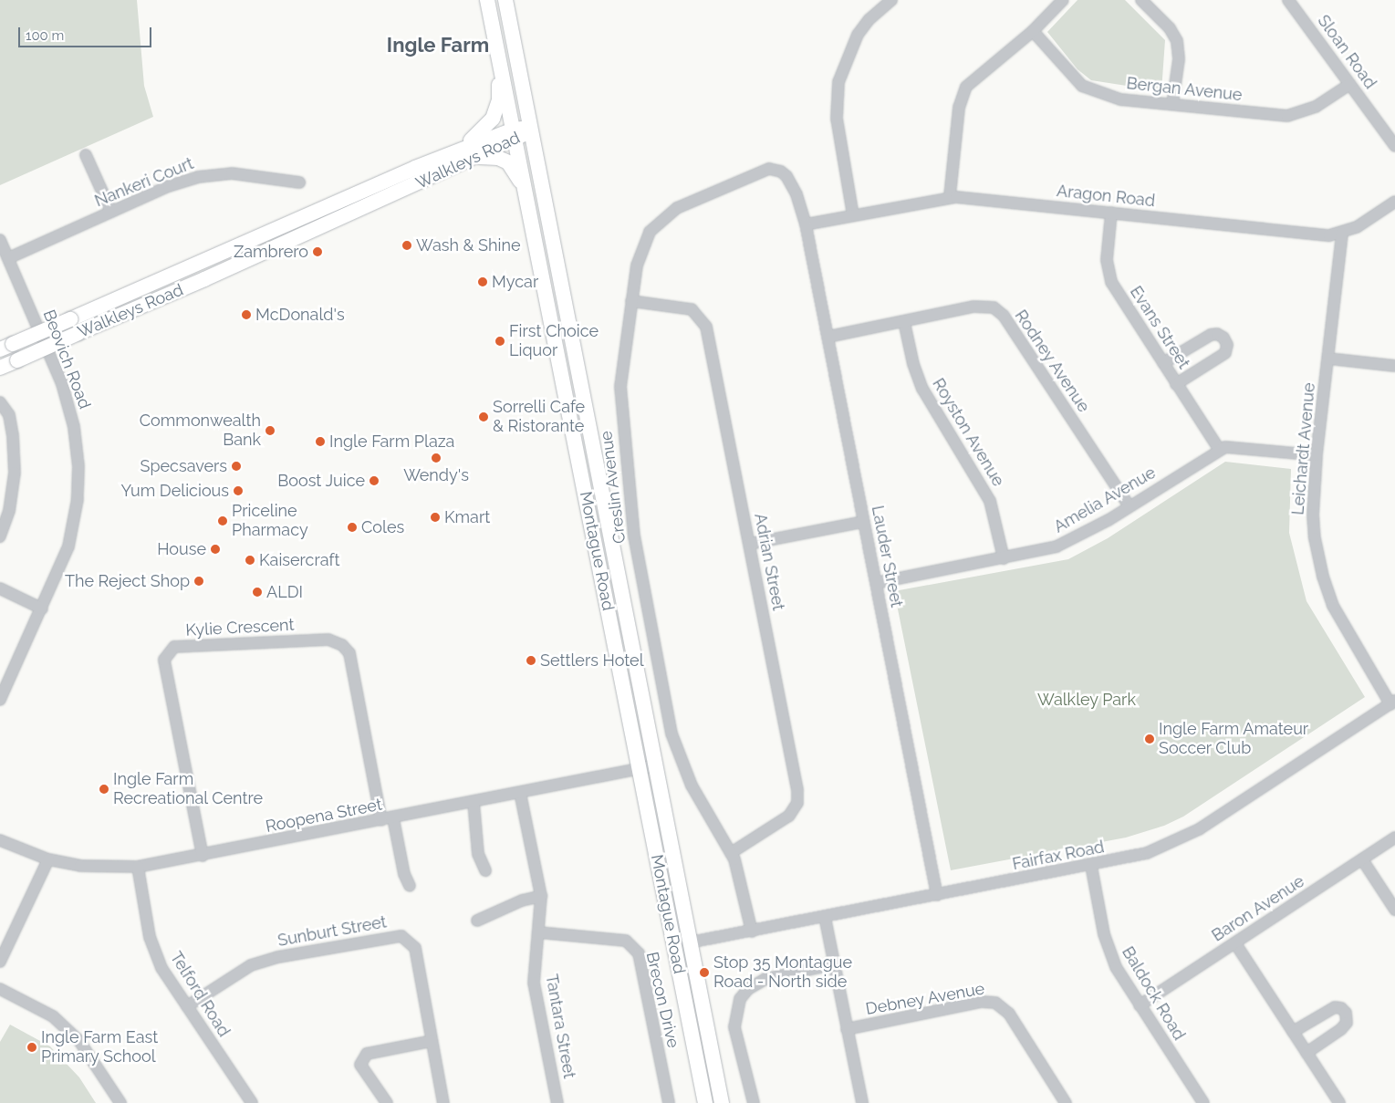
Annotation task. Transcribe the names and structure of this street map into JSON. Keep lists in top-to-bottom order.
{
  "streets": {
    "main road": ["Walkleys Road", "Montague Road"],
    "street": [
      "Sloan Road",
      "Bergan Avenue",
      "Nankeri Court",
      "Aragon Road",
      "Evans Street",
      "Beovich Road",
      "Rodney Avenue",
      "Royston Avenue",
      "Leichardt Avenue",
      "Creslin Avenue",
      "Amelia Avenue",
      "Lauder Street",
      "Adrian Street",
      "Kylie Crescent",
      "Roopena Street",
      "Fairfax Road",
      "Baron Avenue",
      "Sunburt Street",
      "Baldock Road",
      "Telford Road",
      "Debney Avenue",
      "Brecon Drive",
      "Tantara Street"
    ]
  },
  "crossings": [
    ["Sloan Road", "Bergan Avenue"],
    ["Walkleys Road", "Montague Road"],
    ["Nankeri Court", "Beovich Road"],
    ["Aragon Road", "Evans Street"],
    ["Aragon Road", "Leichardt Avenue"],
    ["Aragon Road", "Creslin Avenue"],
    ["Aragon Road", "Lauder Street"],
    ["Evans Street", "Amelia Avenue"],
    ["Rodney Avenue", "Royston Avenue"],
    ["Rodney Avenue", "Amelia Avenue"],
    ["Rodney Avenue", "Lauder Street"],
    ["Royston Avenue", "Amelia Avenue"],
    ["Leichardt Avenue", "Amelia Avenue"],
    ["Leichardt Avenue", "Fairfax Road"],
    ["Creslin Avenue", "Lauder Street"],
    ["Creslin Avenue", "Adrian Street"],
    ["Creslin Avenue", "Fairfax Road"],
    ["Amelia Avenue", "Lauder Street"],
    ["Montague Road", "Roopena Street"],
    ["Montague Road", "Fairfax Road"],
    ["Lauder Street", "Fairfax Road"],
    ["Kylie Crescent", "Roopena Street"],
    ["Roopena Street", "Telford Road"],
    ["Roopena Street", "Tantara Street"],
    ["Fairfax Road", "Baldock Road"],
    ["Baron Avenue", "Baldock Road"],
    ["Sunburt Street", "Telford Road"],
    ["Brecon Drive", "Tantara Street"]
  ],
  "districts": ["Ingle Farm"],
  "parks": ["Walkley Park"],
  "places": [
    "Wash & Shine",
    "Zambrero",
    "Mycar",
    "McDonald's",
    "First Choice Liquor",
    "Sorrelli Cafe & Ristorante",
    "Commonwealth Bank",
    "Ingle Farm Plaza",
    "Wendy's",
    "Specsavers",
    "Boost Juice",
    "Yum Delicious",
    "Kmart",
    "Priceline Pharmacy",
    "Coles",
    "House",
    "Kaisercraft",
    "The Reject Shop",
    "ALDI",
    "Settlers Hotel",
    "Ingle Farm Amateur Soccer Club",
    "Ingle Farm Recreational Centre",
    "Stop 35 Montague Road - North side",
    "Ingle Farm East Primary School"
  ],
  "scale_bar": "100 m"
}
